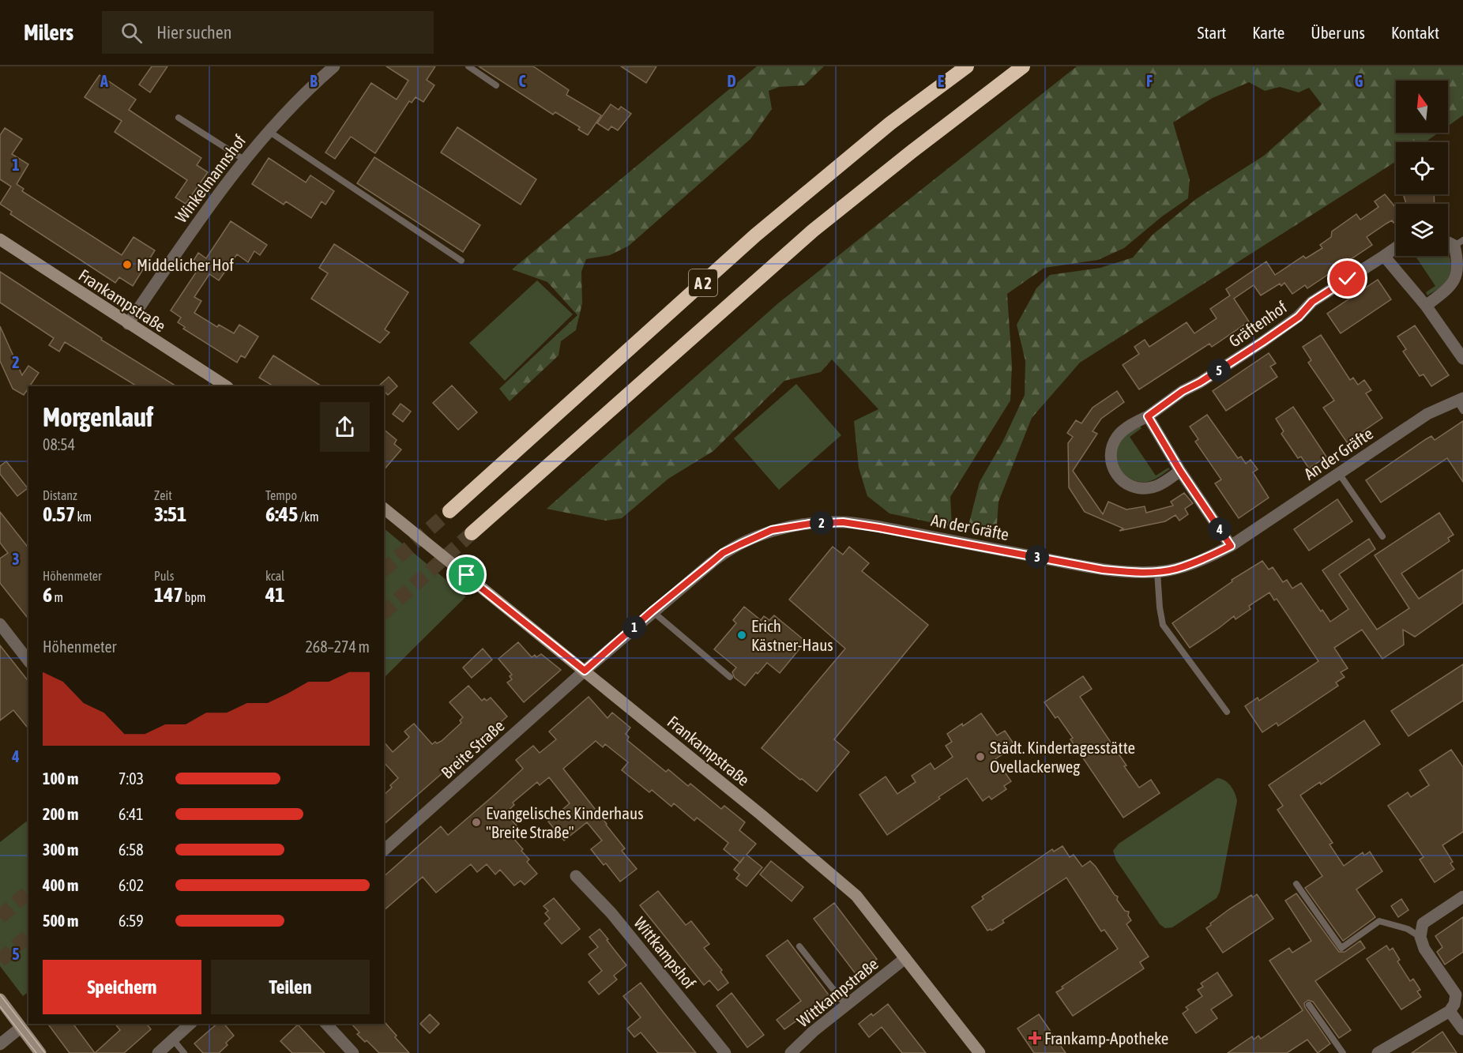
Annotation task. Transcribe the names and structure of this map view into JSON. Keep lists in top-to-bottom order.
{
  "streets": {
    "highway": ["A 2"],
    "street": [
      "Winkelmannshof",
      "Frankampstraße",
      "Gräftenhof",
      "An der Gräfte",
      "Breite Straße",
      "Wittkampshof",
      "Wittkampstraße"
    ]
  },
  "crossings": [
    ["Winkelmannshof", "Frankampstraße"],
    ["Frankampstraße", "An der Gräfte"],
    ["Frankampstraße", "Breite Straße"],
    ["Frankampstraße", "Wittkampstraße"],
    ["An der Gräfte", "Breite Straße"]
  ],
  "places": {
    "other": [
      "Middelicher Hof",
      "Erich Kästner-Haus",
      "Städt. Kindertagesstätte Ovellackerweg",
      "Evangelisches Kinderhaus \"Breite Straße\""
    ],
    "health": ["Frankamp-Apotheke"]
  },
  "north": "top",
  "page": {
    "header": "Milers",
    "search": "Hier suchen",
    "nav": [
      "Start",
      "Karte",
      "Über uns",
      "Kontakt"
    ],
    "pins": [
      "5",
      "2",
      "4",
      "3",
      "1"
    ],
    "heading": ["Morgenlauf", "08:54"],
    "stats": [
      ["Distanz", "0.57 km"],
      ["Zeit", "3:51"],
      ["Tempo", "6:45 /km"],
      ["Höhenmeter", "6 m"],
      ["Puls", "147 bpm"],
      ["kcal", "41"]
    ],
    "chart": ["Höhenmeter", "268–274 m"],
    "list": [
      {
        "name": "100 m",
        "note": "7:03"
      },
      {
        "name": "200 m",
        "note": "6:41"
      },
      {
        "name": "300 m",
        "note": "6:58"
      },
      {
        "name": "400 m",
        "note": "6:02"
      },
      {
        "name": "500 m",
        "note": "6:59"
      }
    ],
    "buttons": ["Speichern", "Teilen"]
  },
  "grid": {
    "columns": [
      "A",
      "B",
      "C",
      "D",
      "E",
      "F",
      "G"
    ],
    "rows": [
      "1",
      "2",
      "3",
      "4",
      "5"
    ]
  }
}
